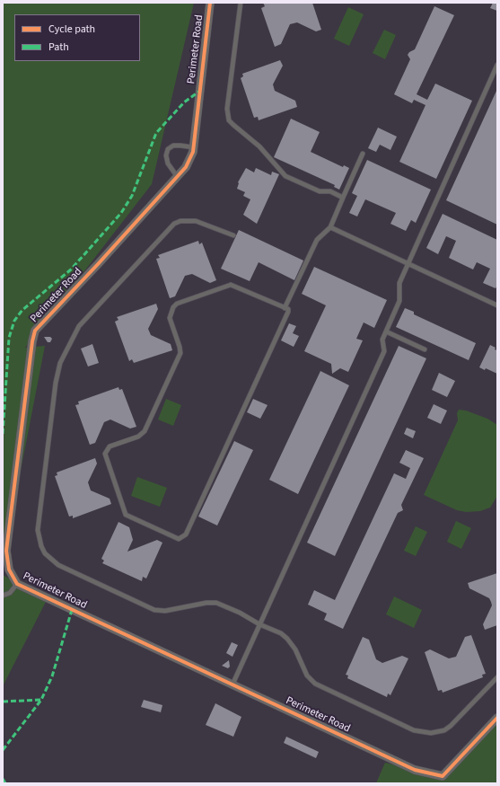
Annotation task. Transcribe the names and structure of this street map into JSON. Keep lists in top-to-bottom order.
{
  "streets": {
    "street": ["Perimeter Road"]
  },
  "legend": ["Cycle path", "Path"]
}
